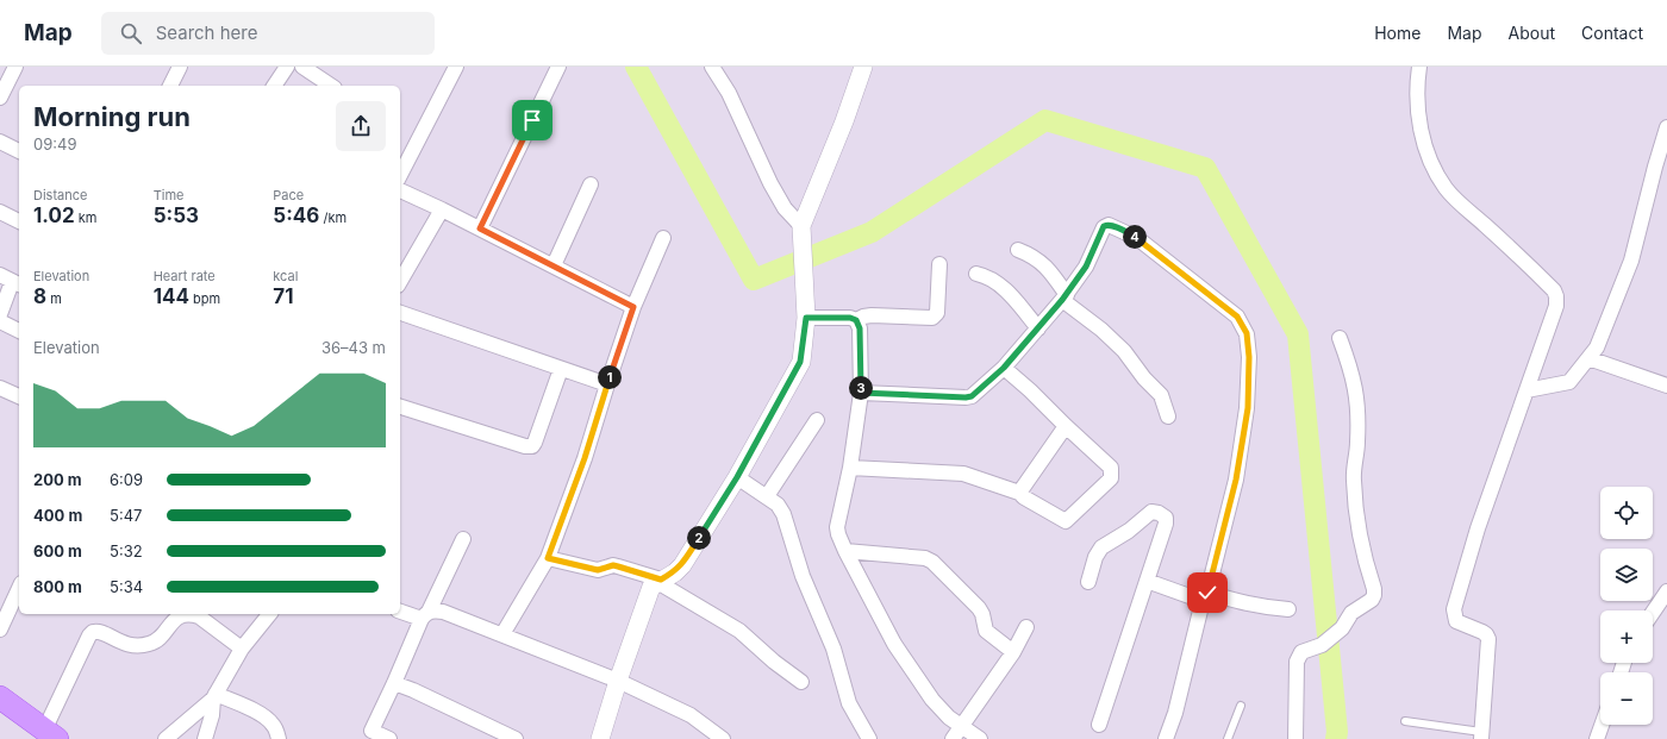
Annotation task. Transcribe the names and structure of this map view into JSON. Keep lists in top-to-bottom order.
{
  "page": {
    "header": "Map",
    "search": "Search here",
    "nav": [
      "Home",
      "Map",
      "About",
      "Contact"
    ],
    "heading": ["Morning run", "09:49"],
    "stats": [
      ["Distance", "1.02 km"],
      ["Time", "5:53"],
      ["Pace", "5:46 /km"],
      ["Elevation", "8 m"],
      ["Heart rate", "144 bpm"],
      ["kcal", "71"]
    ],
    "pins": [
      "4",
      "1",
      "3",
      "2"
    ],
    "chart": ["Elevation", "36–43 m"],
    "list": [
      {
        "name": "200 m",
        "note": "6:09"
      },
      {
        "name": "400 m",
        "note": "5:47"
      },
      {
        "name": "600 m",
        "note": "5:32"
      },
      {
        "name": "800 m",
        "note": "5:34"
      }
    ],
    "map_buttons": ["+", "−"]
  }
}
